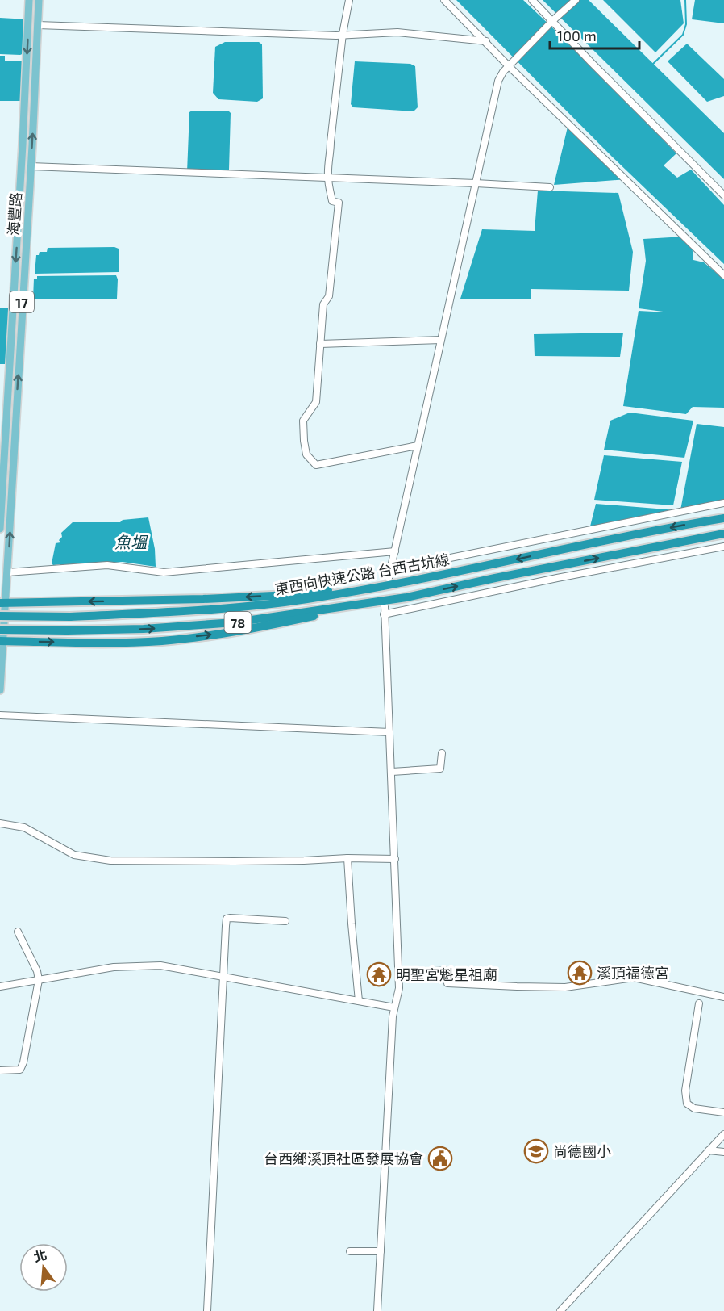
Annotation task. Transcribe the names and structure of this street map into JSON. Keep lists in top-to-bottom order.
{
  "streets": {
    "highway": ["東西向快速公路 台西古坑線", "78"],
    "main road": ["海豐路", "17"]
  },
  "crossings": [
    ["海豐路", "17"]
  ],
  "water": ["魚塭"],
  "places": {
    "temple": ["溪頂福德宮", "明聖宮魁星祖廟"],
    "school or university": ["尚德國小"],
    "public building": ["台西鄉溪頂社區發展協會"]
  },
  "scale_bar": "100 m",
  "north": "top"
}
